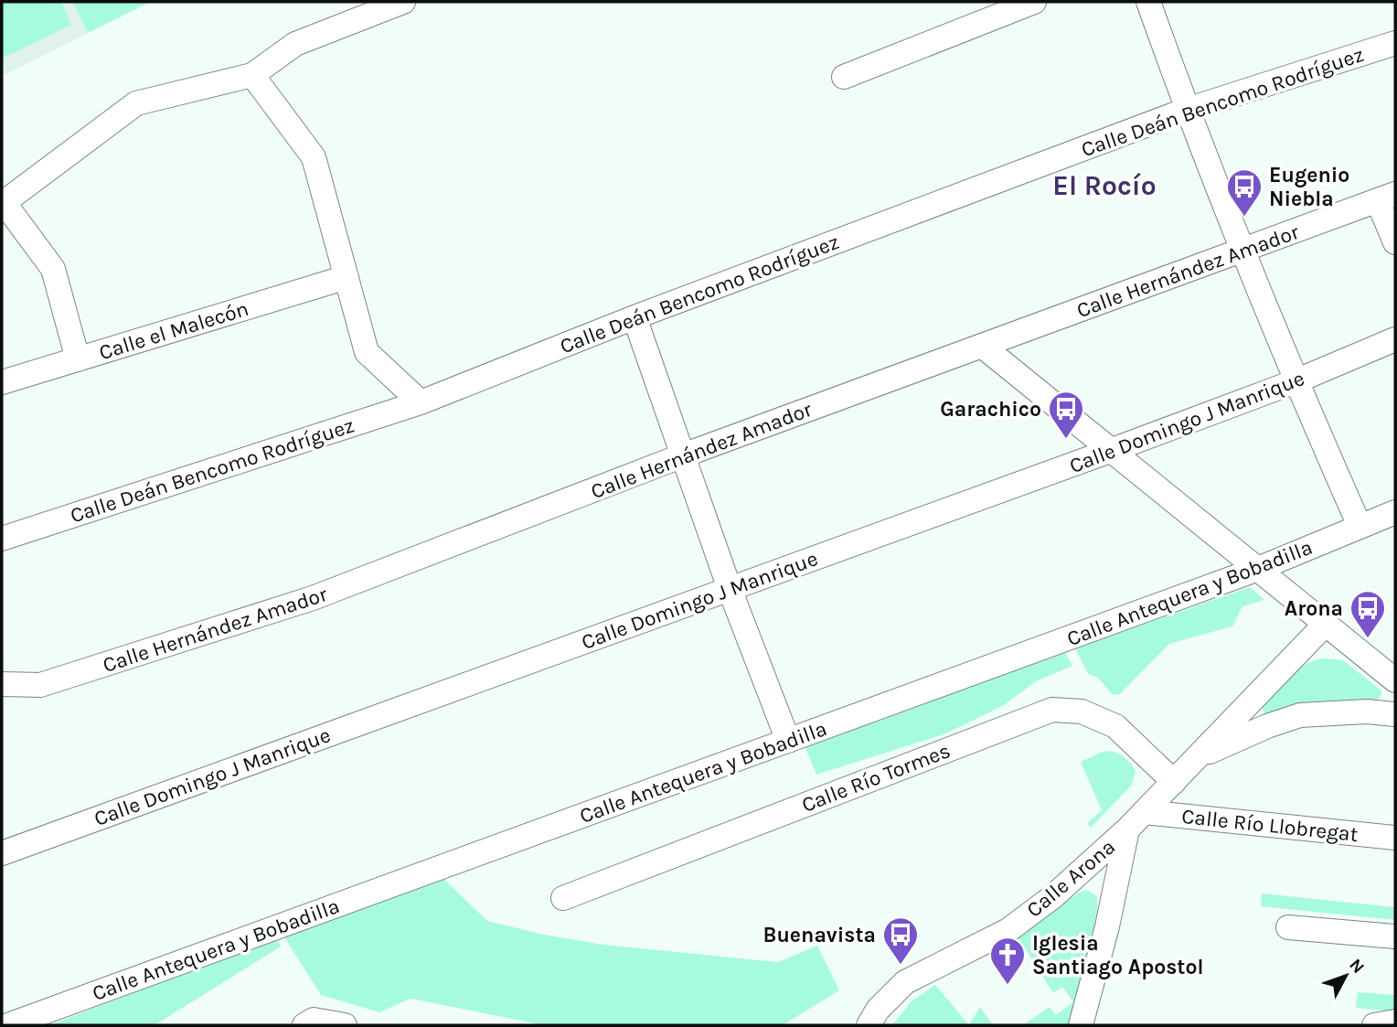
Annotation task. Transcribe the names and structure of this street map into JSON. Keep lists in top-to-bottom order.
{
  "streets": {
    "street": [
      "Calle Deán Bencomo Rodríguez",
      "Calle Hernández Amador",
      "Calle el Malecón",
      "Calle Domingo J Manrique",
      "Calle Antequera y Bobadilla",
      "Calle Río Tormes",
      "Calle Río Llobregat",
      "Calle Arona"
    ]
  },
  "crossings": [
    ["Calle Río Tormes", "Calle Arona"],
    ["Calle Río Llobregat", "Calle Arona"]
  ],
  "districts": ["El Rocío"],
  "places": {
    "bus stop": [
      "Eugenio Niebla",
      "Garachico",
      "Arona",
      "Buenavista"
    ],
    "church": ["Iglesia Santiago Apostol"]
  },
  "north": "top right"
}
